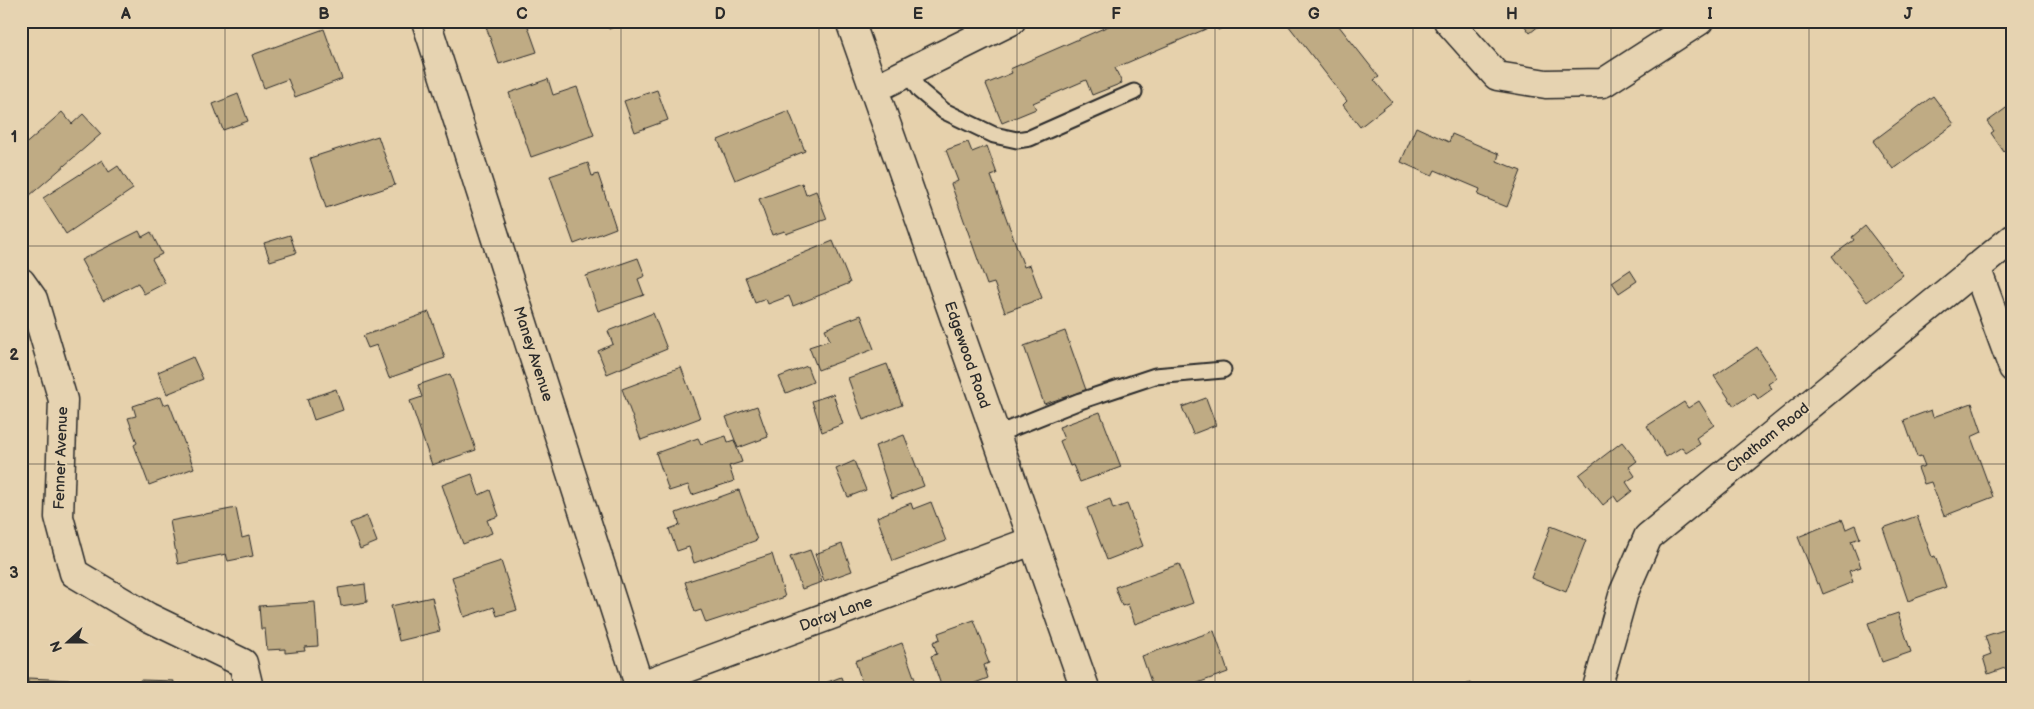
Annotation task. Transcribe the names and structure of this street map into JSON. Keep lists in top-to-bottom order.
{
  "streets": {
    "street": [
      "Maney Avenue",
      "Edgewood Road",
      "Chatham Road",
      "Fenner Avenue",
      "Darcy Lane"
    ]
  },
  "crossings": [
    ["Maney Avenue", "Darcy Lane"],
    ["Edgewood Road", "Darcy Lane"]
  ],
  "north": "left",
  "grid": {
    "columns": [
      "A",
      "B",
      "C",
      "D",
      "E",
      "F",
      "G",
      "H",
      "I",
      "J"
    ],
    "rows": ["1", "2", "3"]
  }
}
